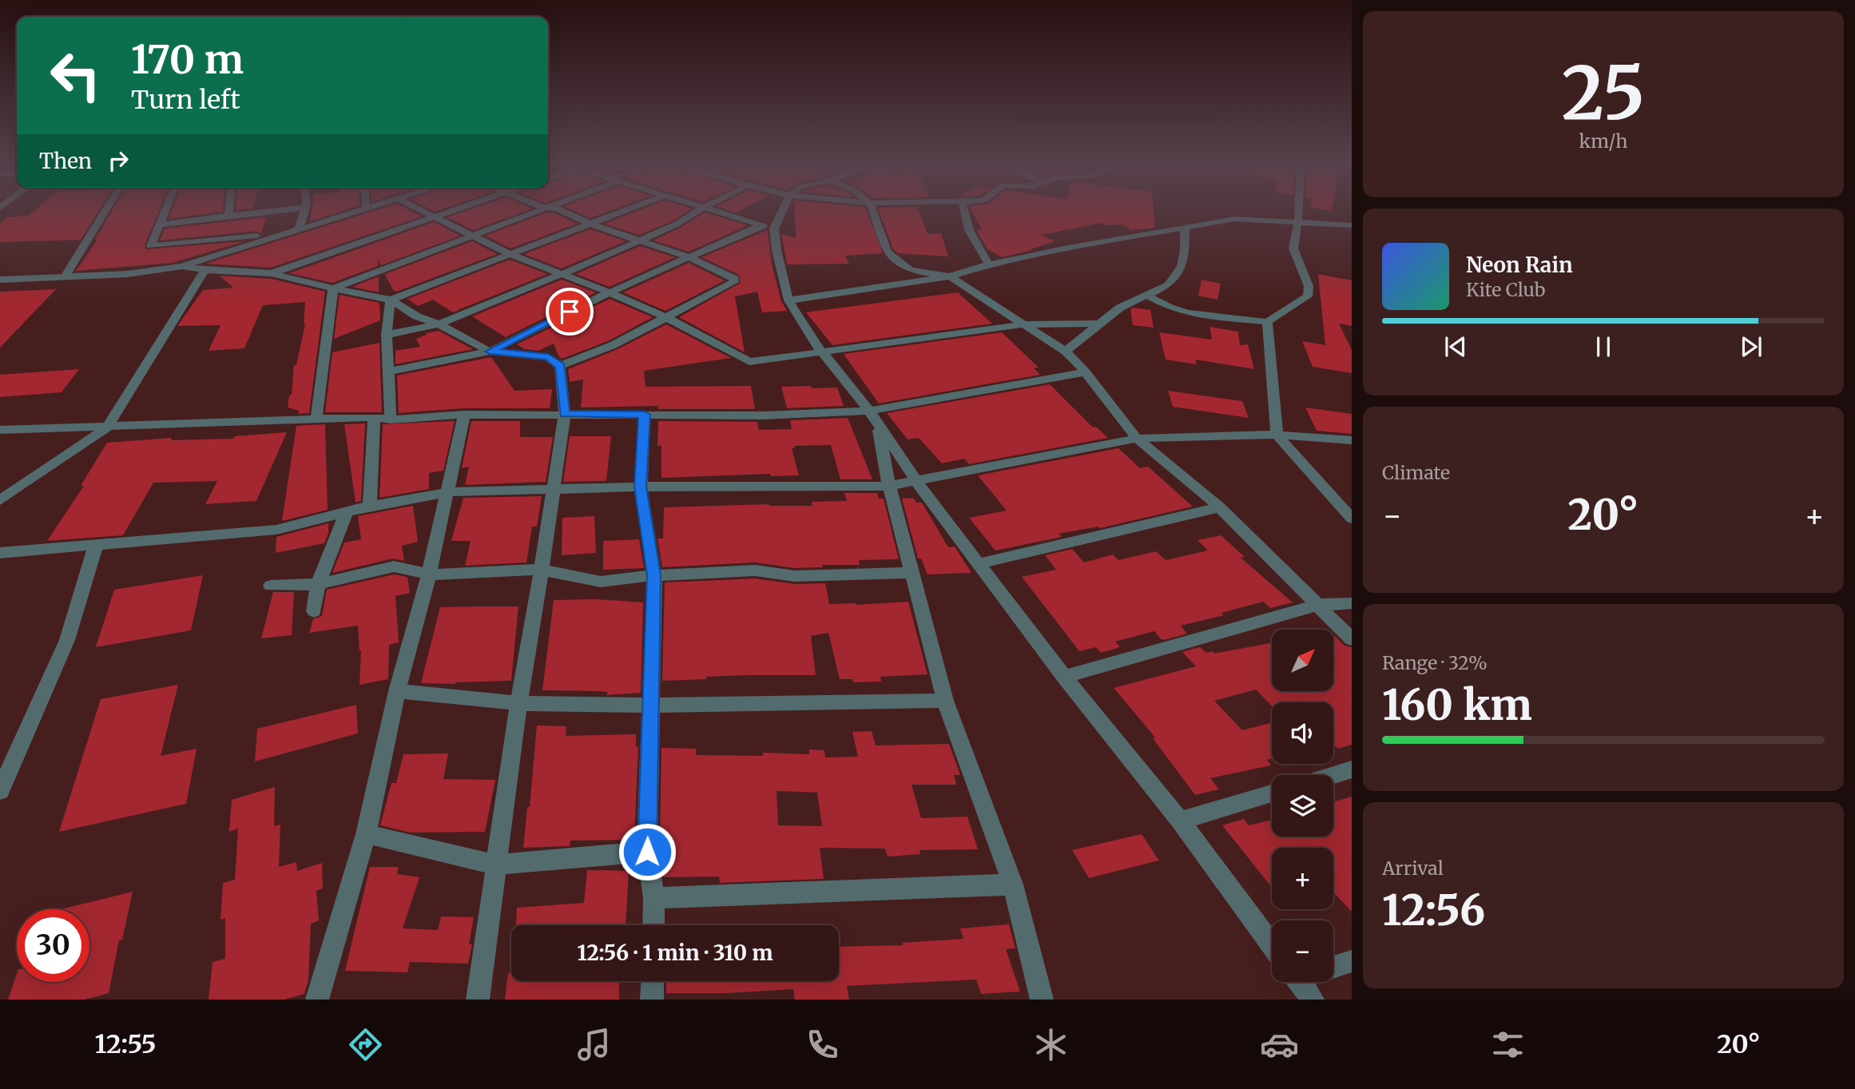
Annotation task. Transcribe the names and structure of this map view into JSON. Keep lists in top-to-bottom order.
{
  "north": "top right",
  "page": {
    "tile": [
      ["25", "km/h"],
      "Climate",
      ["Range · 32%", "160 km"],
      ["Arrival", "12:56"]
    ],
    "turn": ["170 m", "Turn left"],
    "then": "Then",
    "song": ["Neon Rain", "Kite Club"],
    "heat": ["−", "20°", "+"],
    "map_buttons": ["+", "−"],
    "limit": "30",
    "trip": "12:56 · 1 min · 310 m",
    "tabs": ["12:55", "20°"]
  }
}
